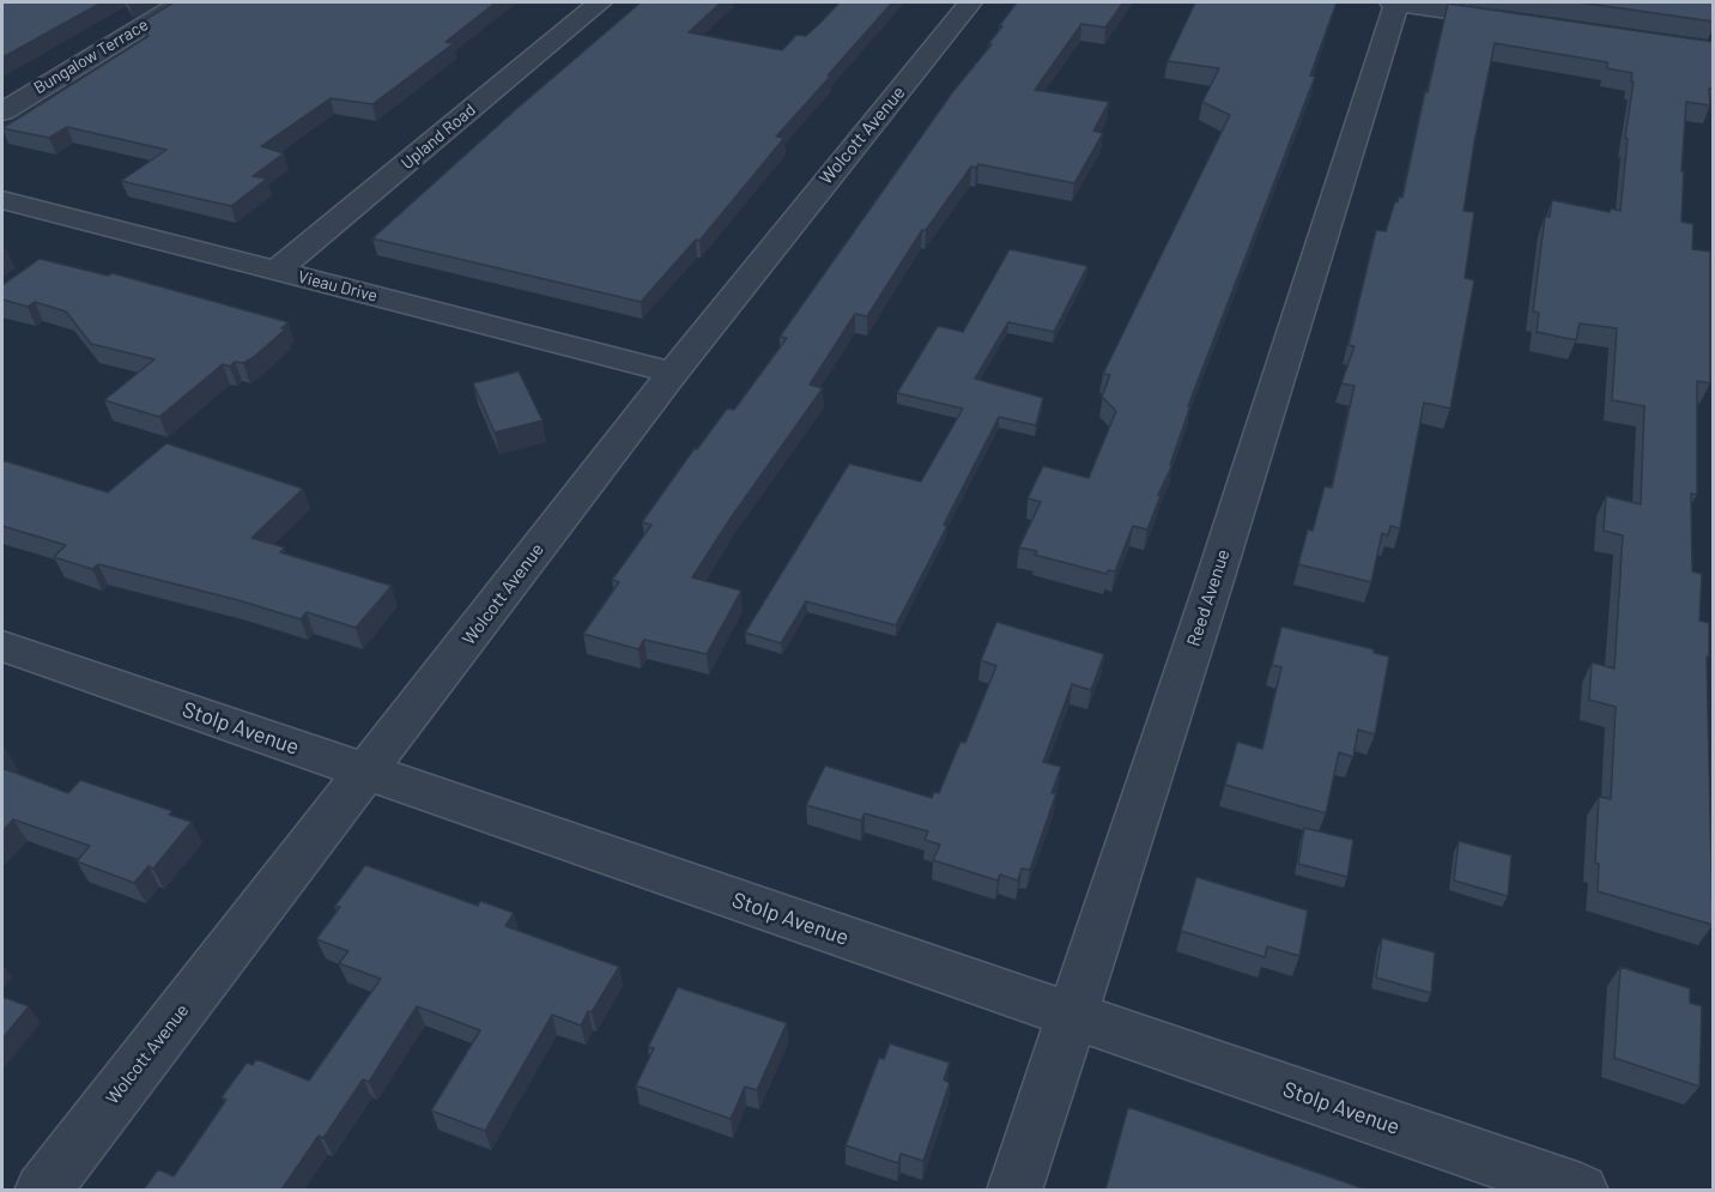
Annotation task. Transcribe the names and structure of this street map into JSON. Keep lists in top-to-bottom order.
{
  "streets": {
    "street": [
      "Bungalow Terrace",
      "Wolcott Avenue",
      "Upland Road",
      "Vieau Drive",
      "Reed Avenue",
      "Stolp Avenue"
    ]
  },
  "crossings": [
    ["Wolcott Avenue", "Vieau Drive"],
    ["Wolcott Avenue", "Stolp Avenue"],
    ["Upland Road", "Vieau Drive"],
    ["Reed Avenue", "Stolp Avenue"]
  ]
}
